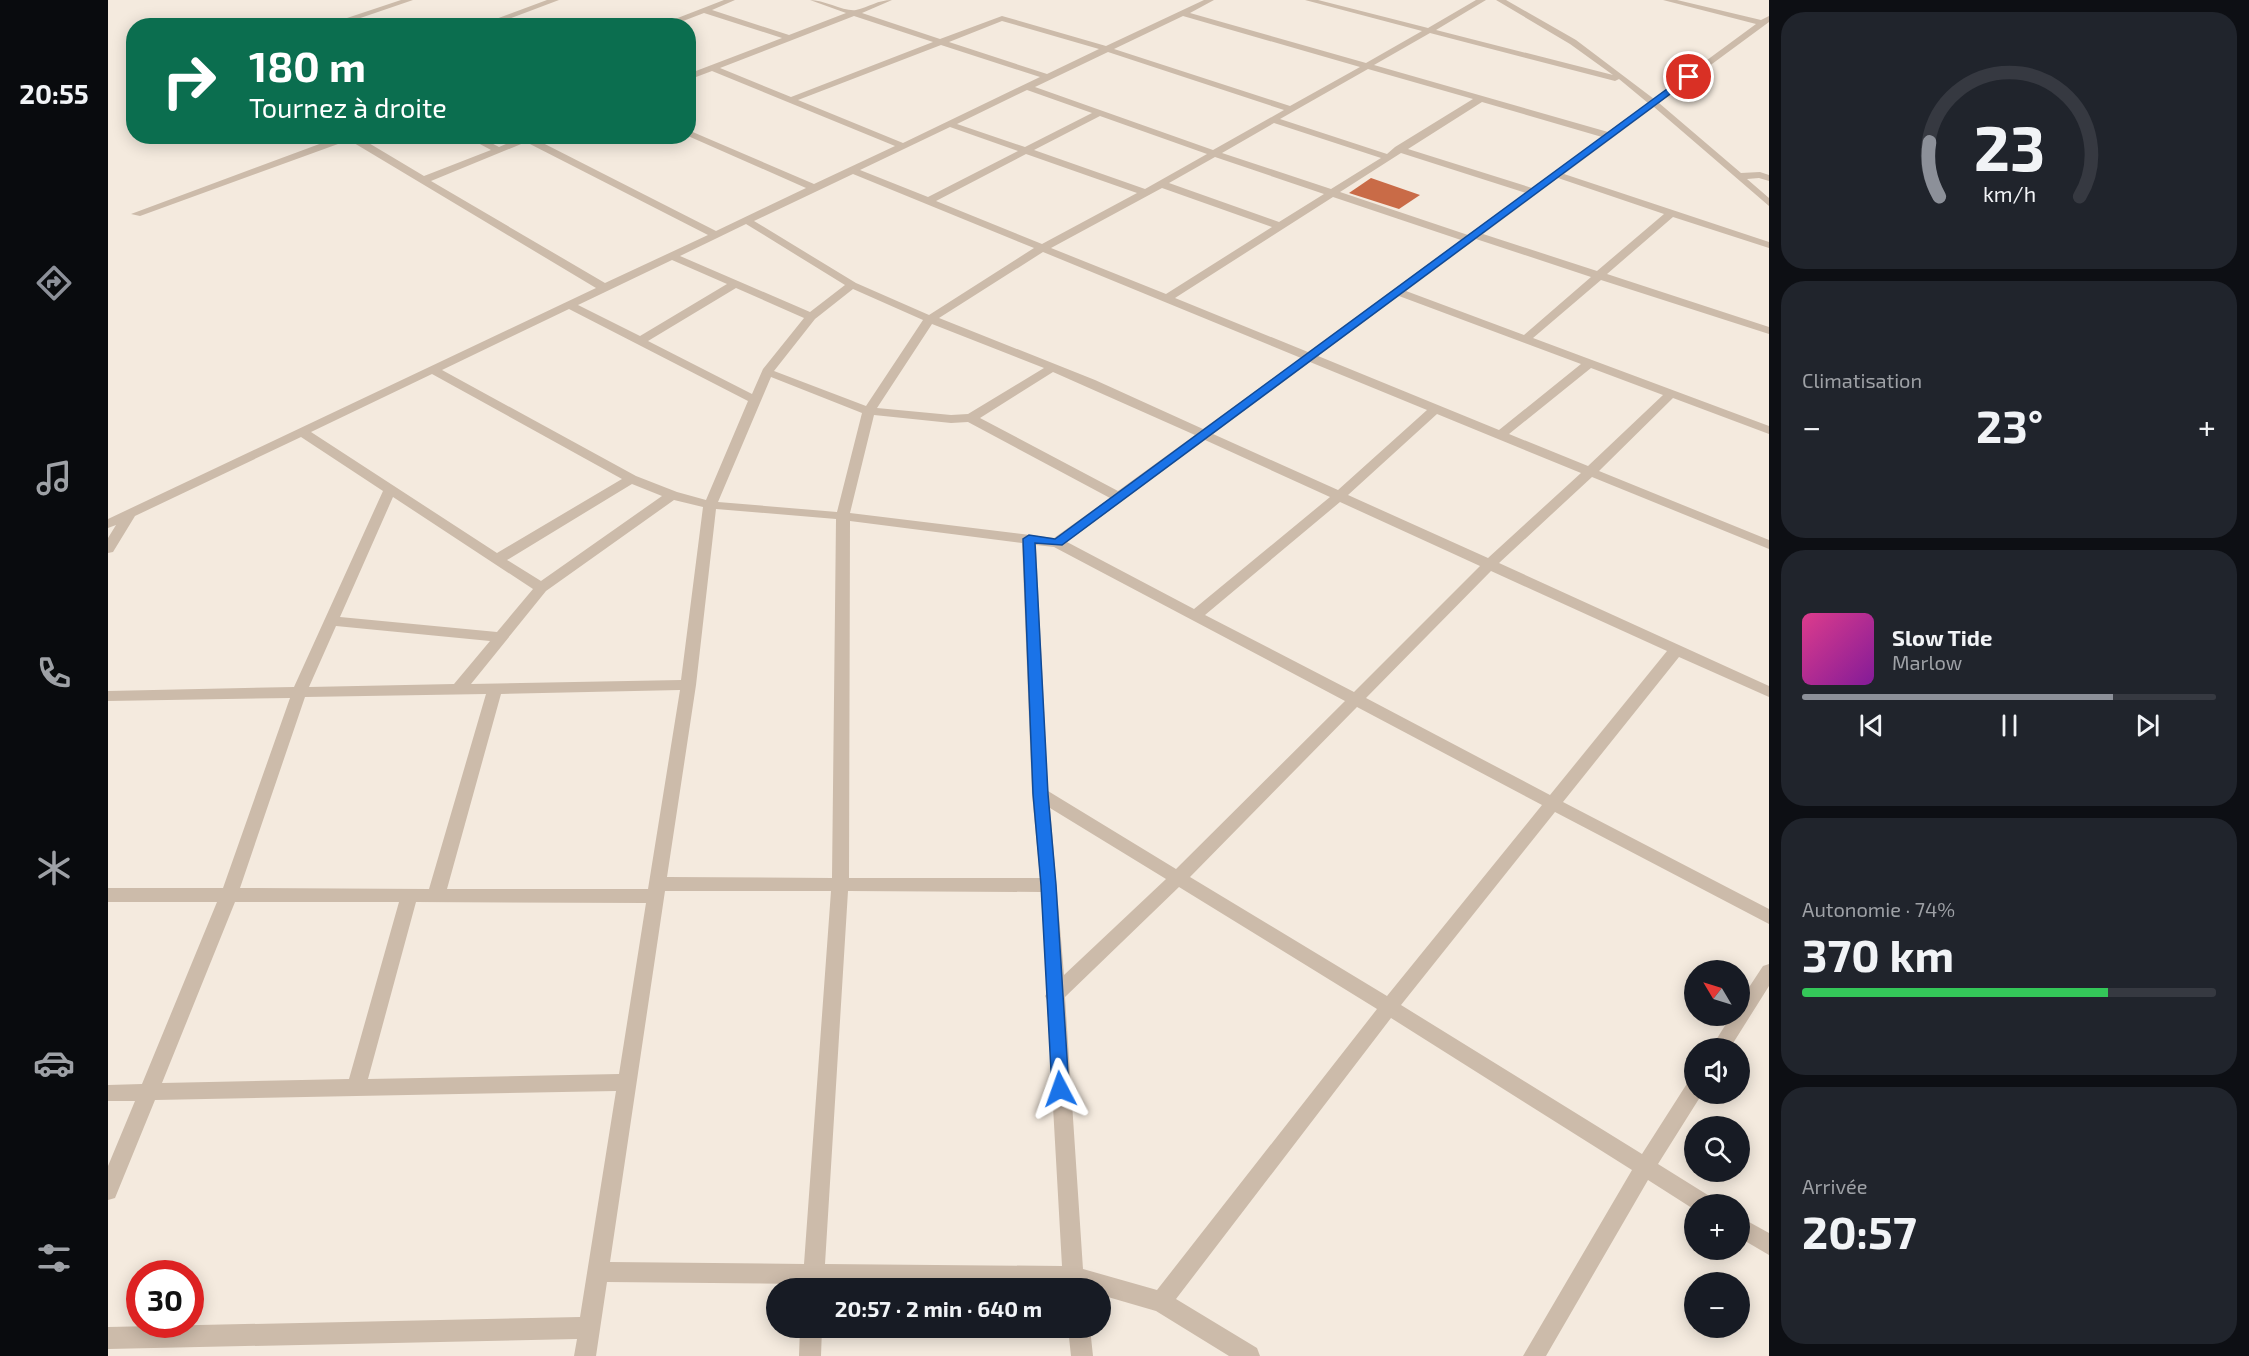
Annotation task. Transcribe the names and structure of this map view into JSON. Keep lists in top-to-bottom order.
{
  "north": "top left",
  "page": {
    "tabs": "20:55",
    "turn": ["180 m", "Tournez à droite"],
    "tile": [
      "Climatisation",
      ["Autonomie · 74%", "370 km"],
      ["Arrivée", "20:57"]
    ],
    "heat": ["−", "23°", "+"],
    "song": ["Slow Tide", "Marlow"],
    "map_buttons": ["+", "−"],
    "limit": "30",
    "trip": "20:57 · 2 min · 640 m",
    "gauge": ["23", "km/h"]
  }
}
